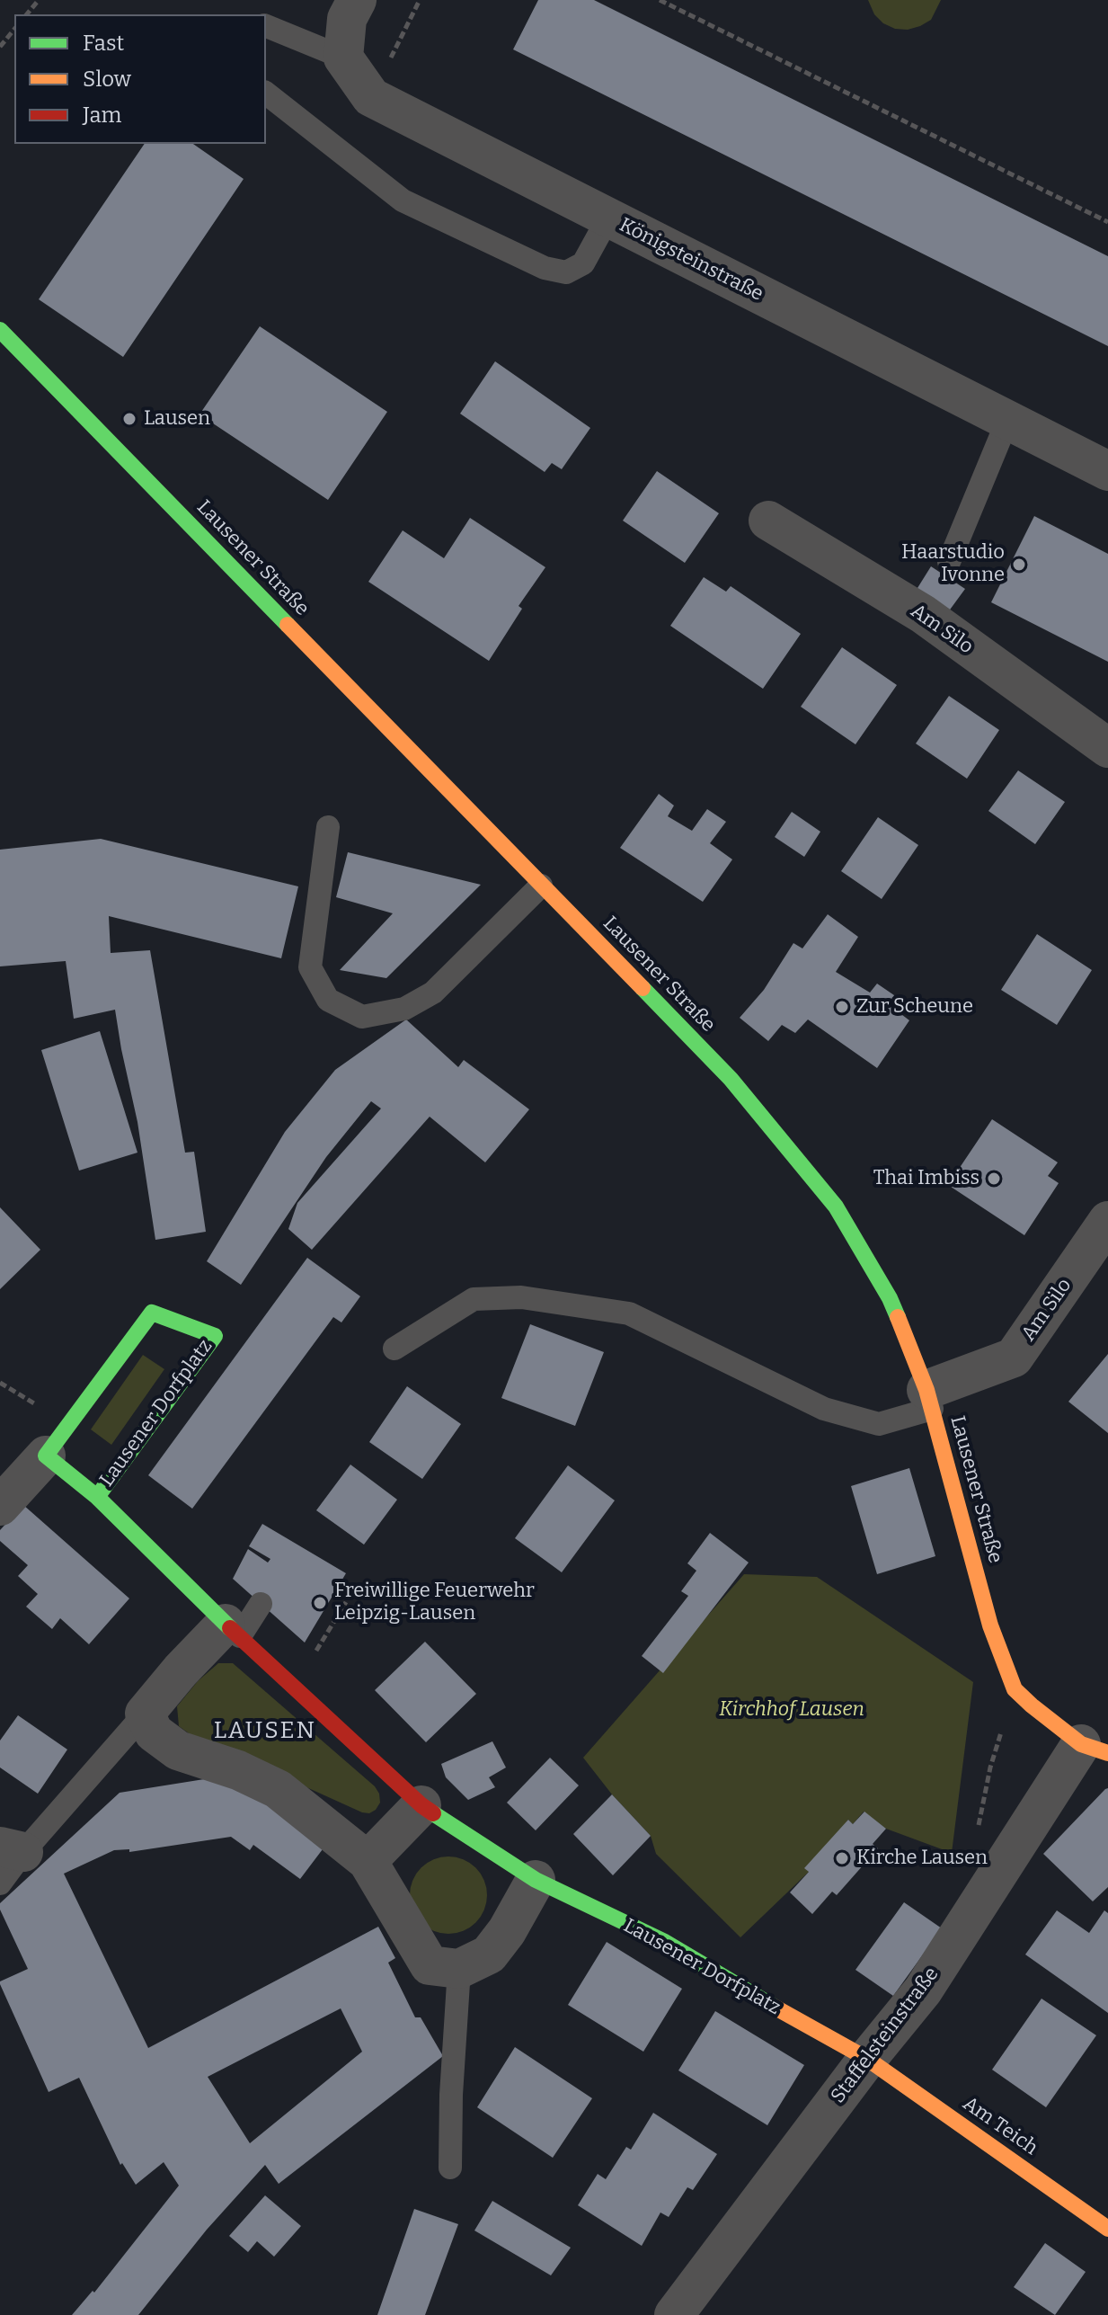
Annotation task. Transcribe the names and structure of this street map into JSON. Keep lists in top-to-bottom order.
{
  "streets": {
    "main road": ["Lausener Straße", "Lausener Dorfplatz", "Am Teich"],
    "street": ["Königsteinstraße", "Am Silo", "Staffelsteinstraße"]
  },
  "crossings": [
    ["Lausener Straße", "Am Silo"],
    ["Lausener Straße", "Staffelsteinstraße"],
    ["Lausener Dorfplatz", "Staffelsteinstraße"],
    ["Lausener Dorfplatz", "Am Teich"],
    ["Staffelsteinstraße", "Am Teich"]
  ],
  "districts": ["LAUSEN"],
  "parks": ["Kirchhof Lausen"],
  "places": [
    "Lausen",
    "Haarstudio Ivonne",
    "Zur Scheune",
    "Thai Imbiss",
    "Freiwillige Feuerwehr Leipzig-Lausen",
    "Kirche Lausen"
  ],
  "legend": ["Fast", "Slow", "Jam"]
}
